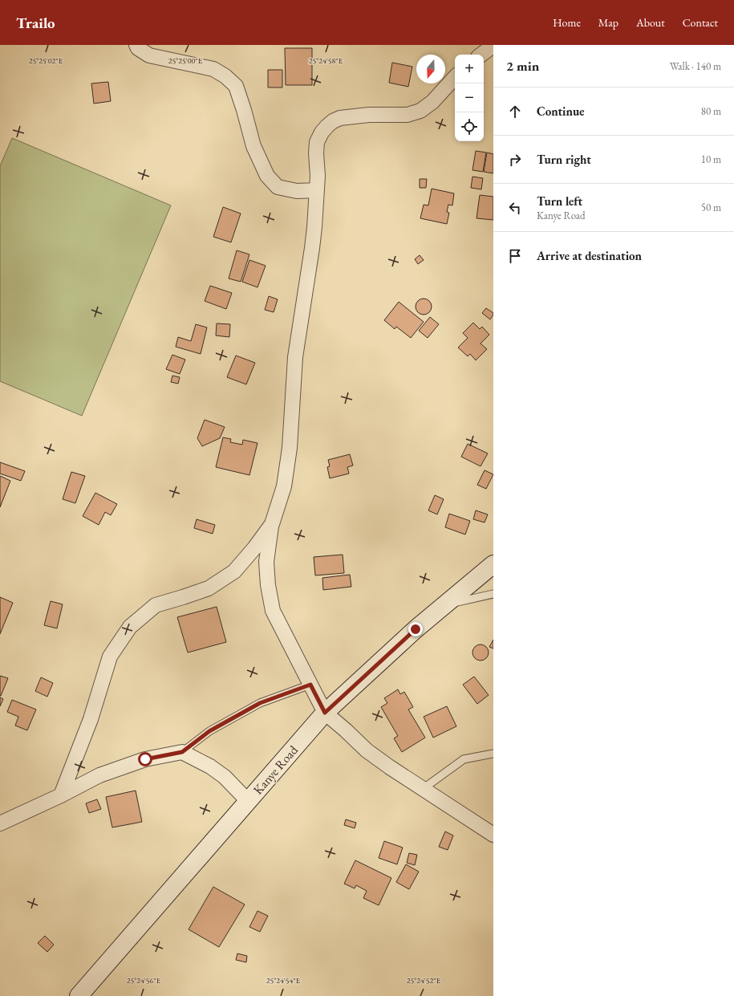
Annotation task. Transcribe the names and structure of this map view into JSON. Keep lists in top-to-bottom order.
{
  "streets": {
    "main road": ["Kanye Road"]
  },
  "north": "bottom",
  "page": {
    "header": "Trailo",
    "nav": [
      "Home",
      "Map",
      "About",
      "Contact"
    ],
    "heading": ["2 min", "Walk · 140 m"],
    "map_buttons": ["+", "−"],
    "list": [
      ["Continue", "80 m"],
      ["Turn right", "10 m"],
      ["Turn left", "Kanye Road", "50 m"],
      "Arrive at destination"
    ]
  },
  "coordinates": [
    "25°25'02\"E",
    "25°25'00\"E",
    "25°24'58\"E",
    "25°24'56\"E",
    "25°24'54\"E",
    "25°24'52\"E"
  ]
}
